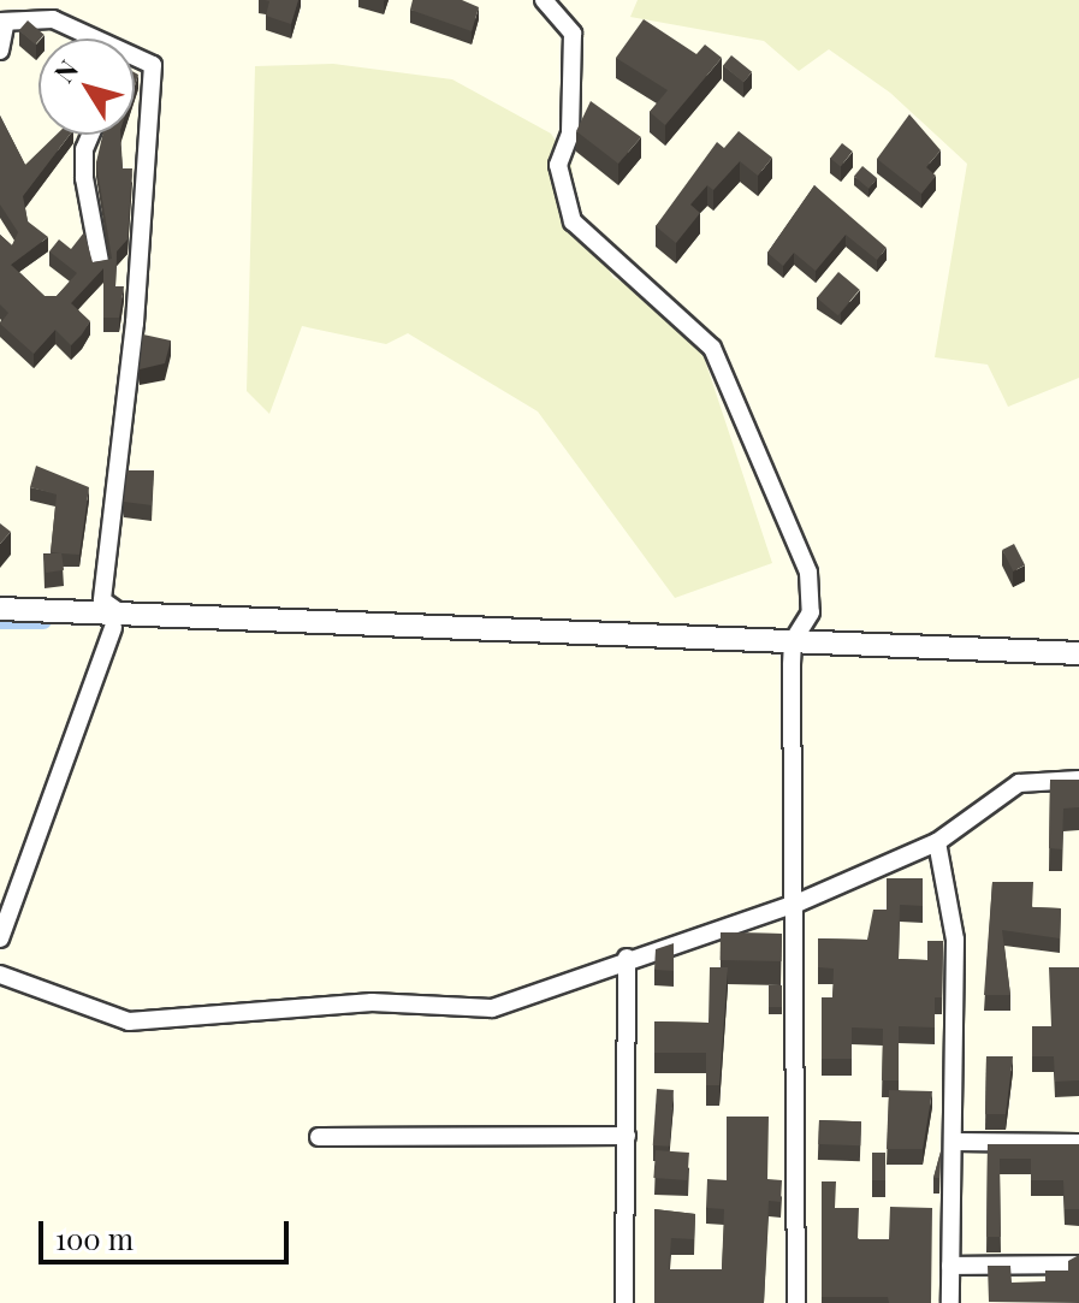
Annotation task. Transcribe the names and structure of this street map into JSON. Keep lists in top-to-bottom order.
{
  "scale_bar": "100 m",
  "north": "top left"
}
